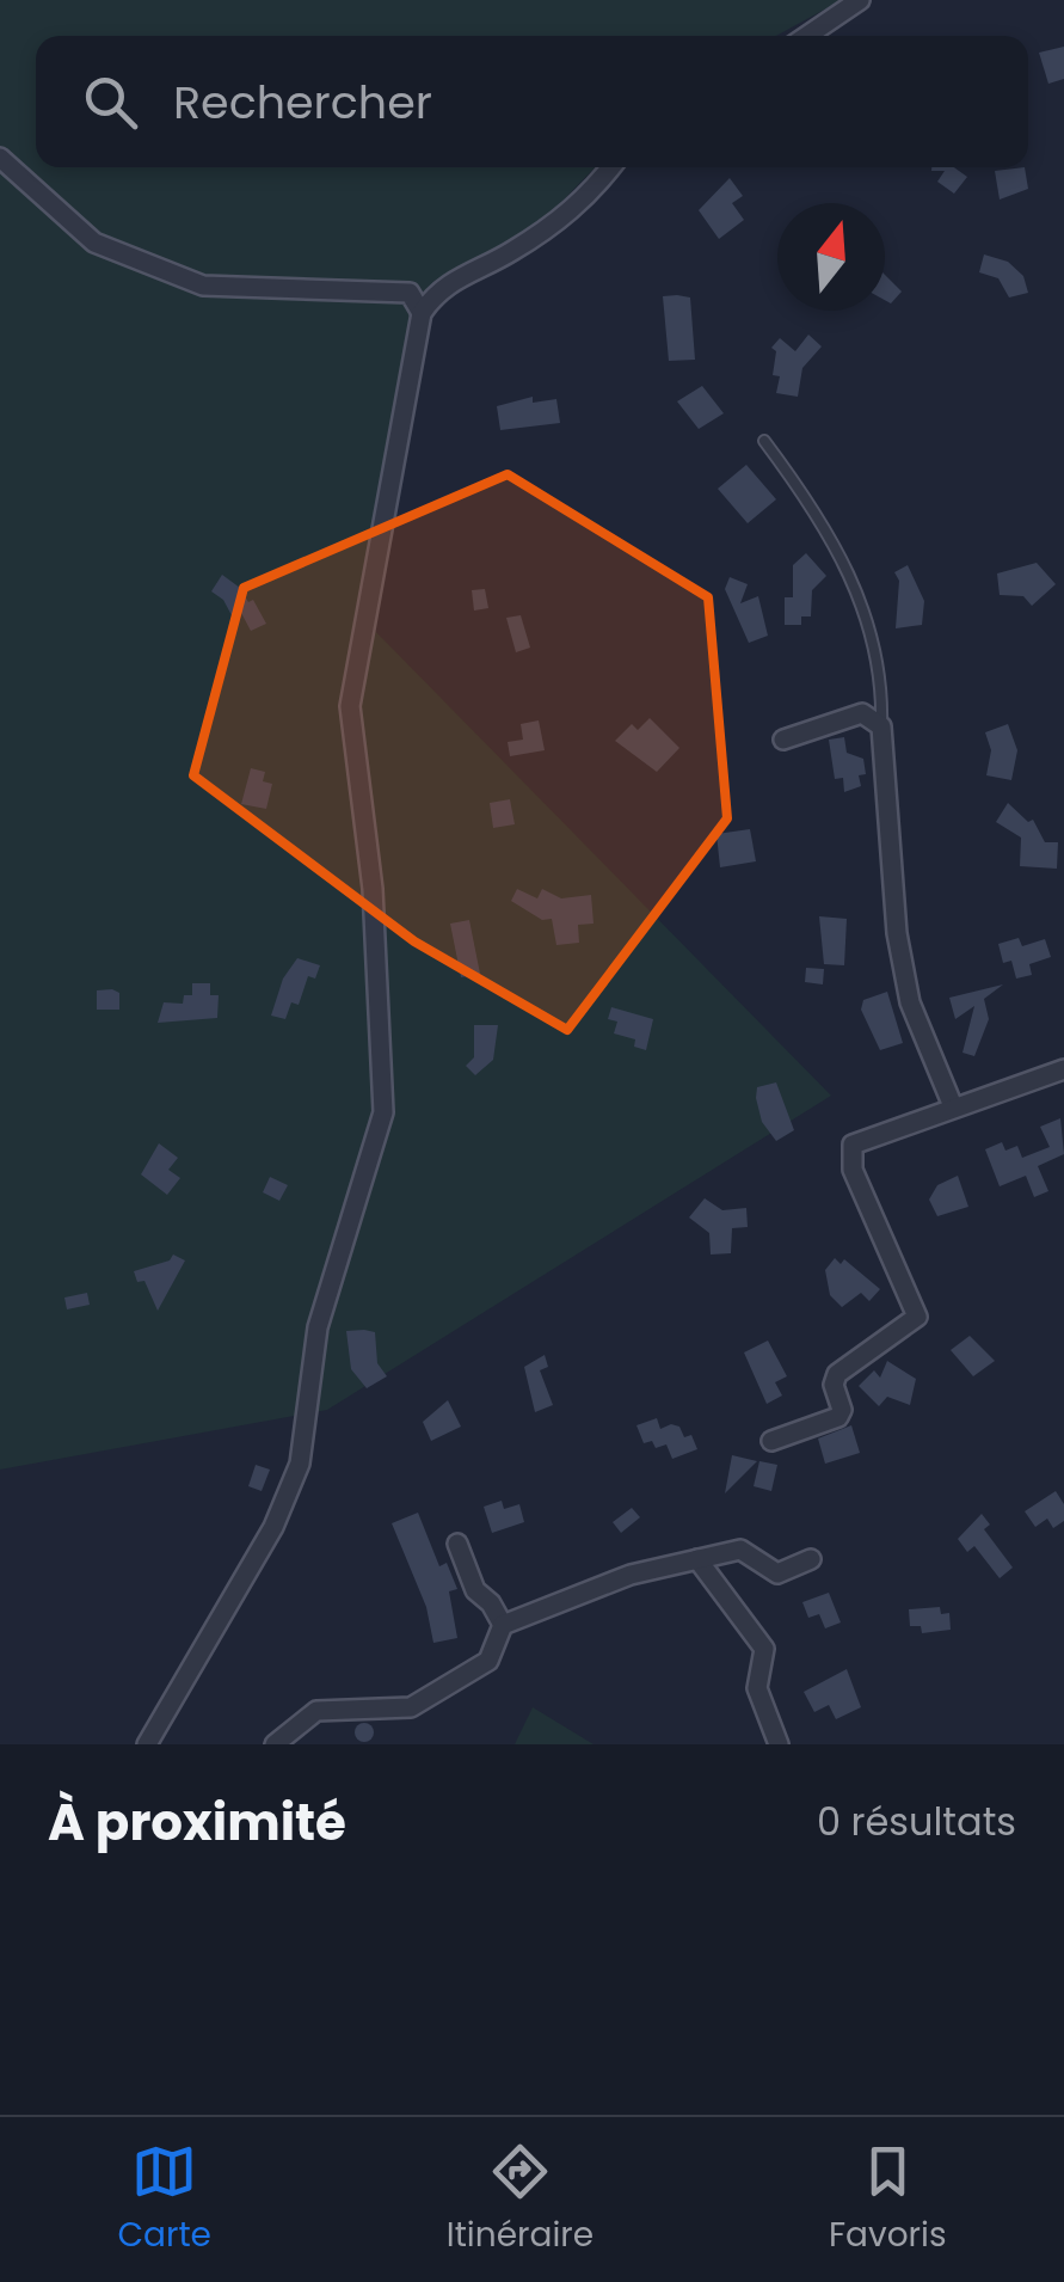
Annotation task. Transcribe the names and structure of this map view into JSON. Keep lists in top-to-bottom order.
{
  "north": "top",
  "page": {
    "search": "Rechercher",
    "heading": ["À proximité", "0 résultats"],
    "nav": ["Carte", "Itinéraire", "Favoris"]
  }
}
